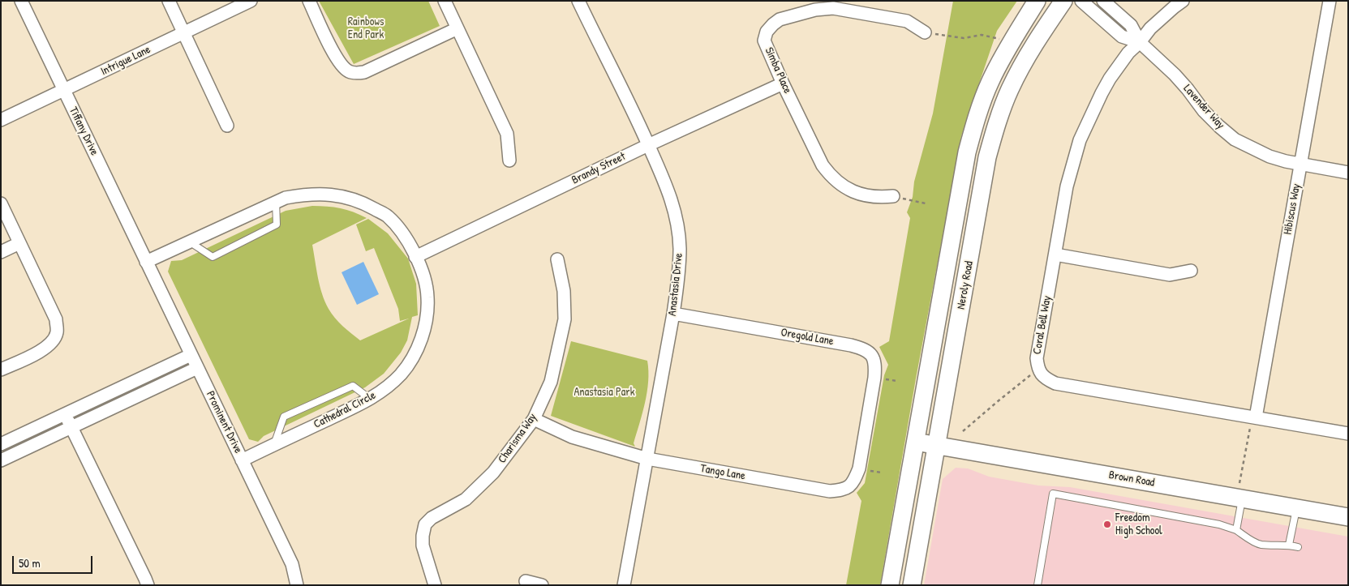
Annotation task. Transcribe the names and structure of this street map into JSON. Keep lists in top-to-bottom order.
{
  "streets": {
    "street": [
      "Intrigue Lane",
      "Simba Place",
      "Lavender Way",
      "Tiffany Drive",
      "Brandy Street",
      "Hibiscus Way",
      "Anastasia Drive",
      "Neroly Road",
      "Coral Bell Way",
      "Oregold Lane",
      "Cathedral Circle",
      "Prominent Drive",
      "Charisma Way",
      "Tango Lane",
      "Brown Road"
    ]
  },
  "crossings": [
    ["Intrigue Lane", "Tiffany Drive"],
    ["Simba Place", "Brandy Street"],
    ["Lavender Way", "Hibiscus Way"],
    ["Lavender Way", "Coral Bell Way"],
    ["Tiffany Drive", "Cathedral Circle"],
    ["Tiffany Drive", "Prominent Drive"],
    ["Brandy Street", "Anastasia Drive"],
    ["Brandy Street", "Cathedral Circle"],
    ["Hibiscus Way", "Coral Bell Way"],
    ["Anastasia Drive", "Oregold Lane"],
    ["Anastasia Drive", "Tango Lane"],
    ["Neroly Road", "Brown Road"],
    ["Oregold Lane", "Tango Lane"],
    ["Cathedral Circle", "Prominent Drive"],
    ["Charisma Way", "Tango Lane"]
  ],
  "parks": ["Rainbows End Park", "Anastasia Park"],
  "places": ["Freedom High School"],
  "scale_bar": "50 m"
}
